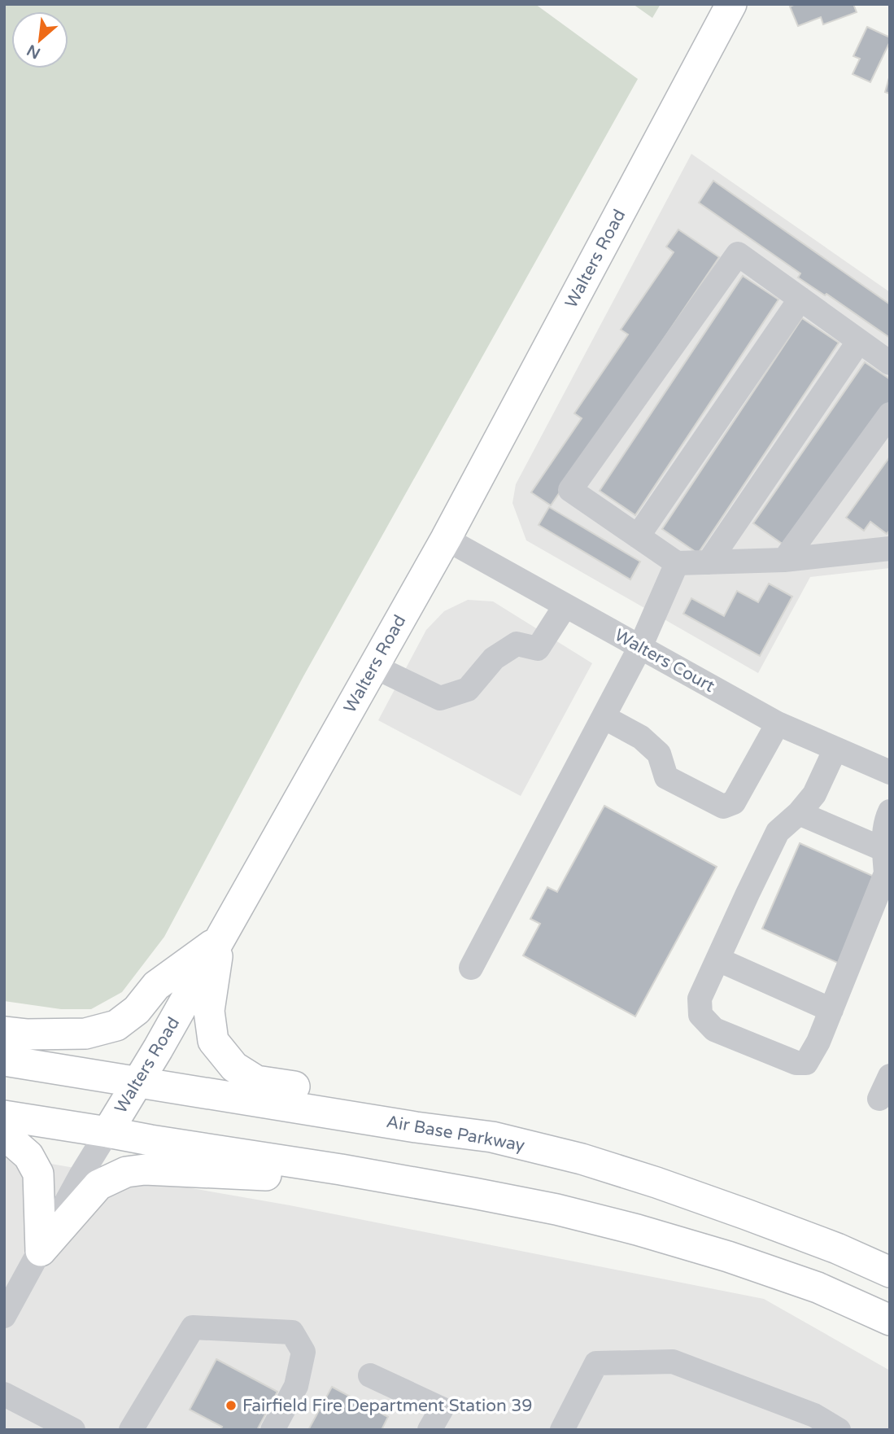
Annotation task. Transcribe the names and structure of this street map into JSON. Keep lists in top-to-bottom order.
{
  "streets": {
    "main road": ["Walters Road", "Air Base Parkway"],
    "street": ["Walters Court"]
  },
  "crossings": [
    ["Walters Road", "Walters Court"],
    ["Walters Road", "Air Base Parkway"]
  ],
  "places": ["Fairfield Fire Department Station 39"],
  "north": "bottom left"
}
